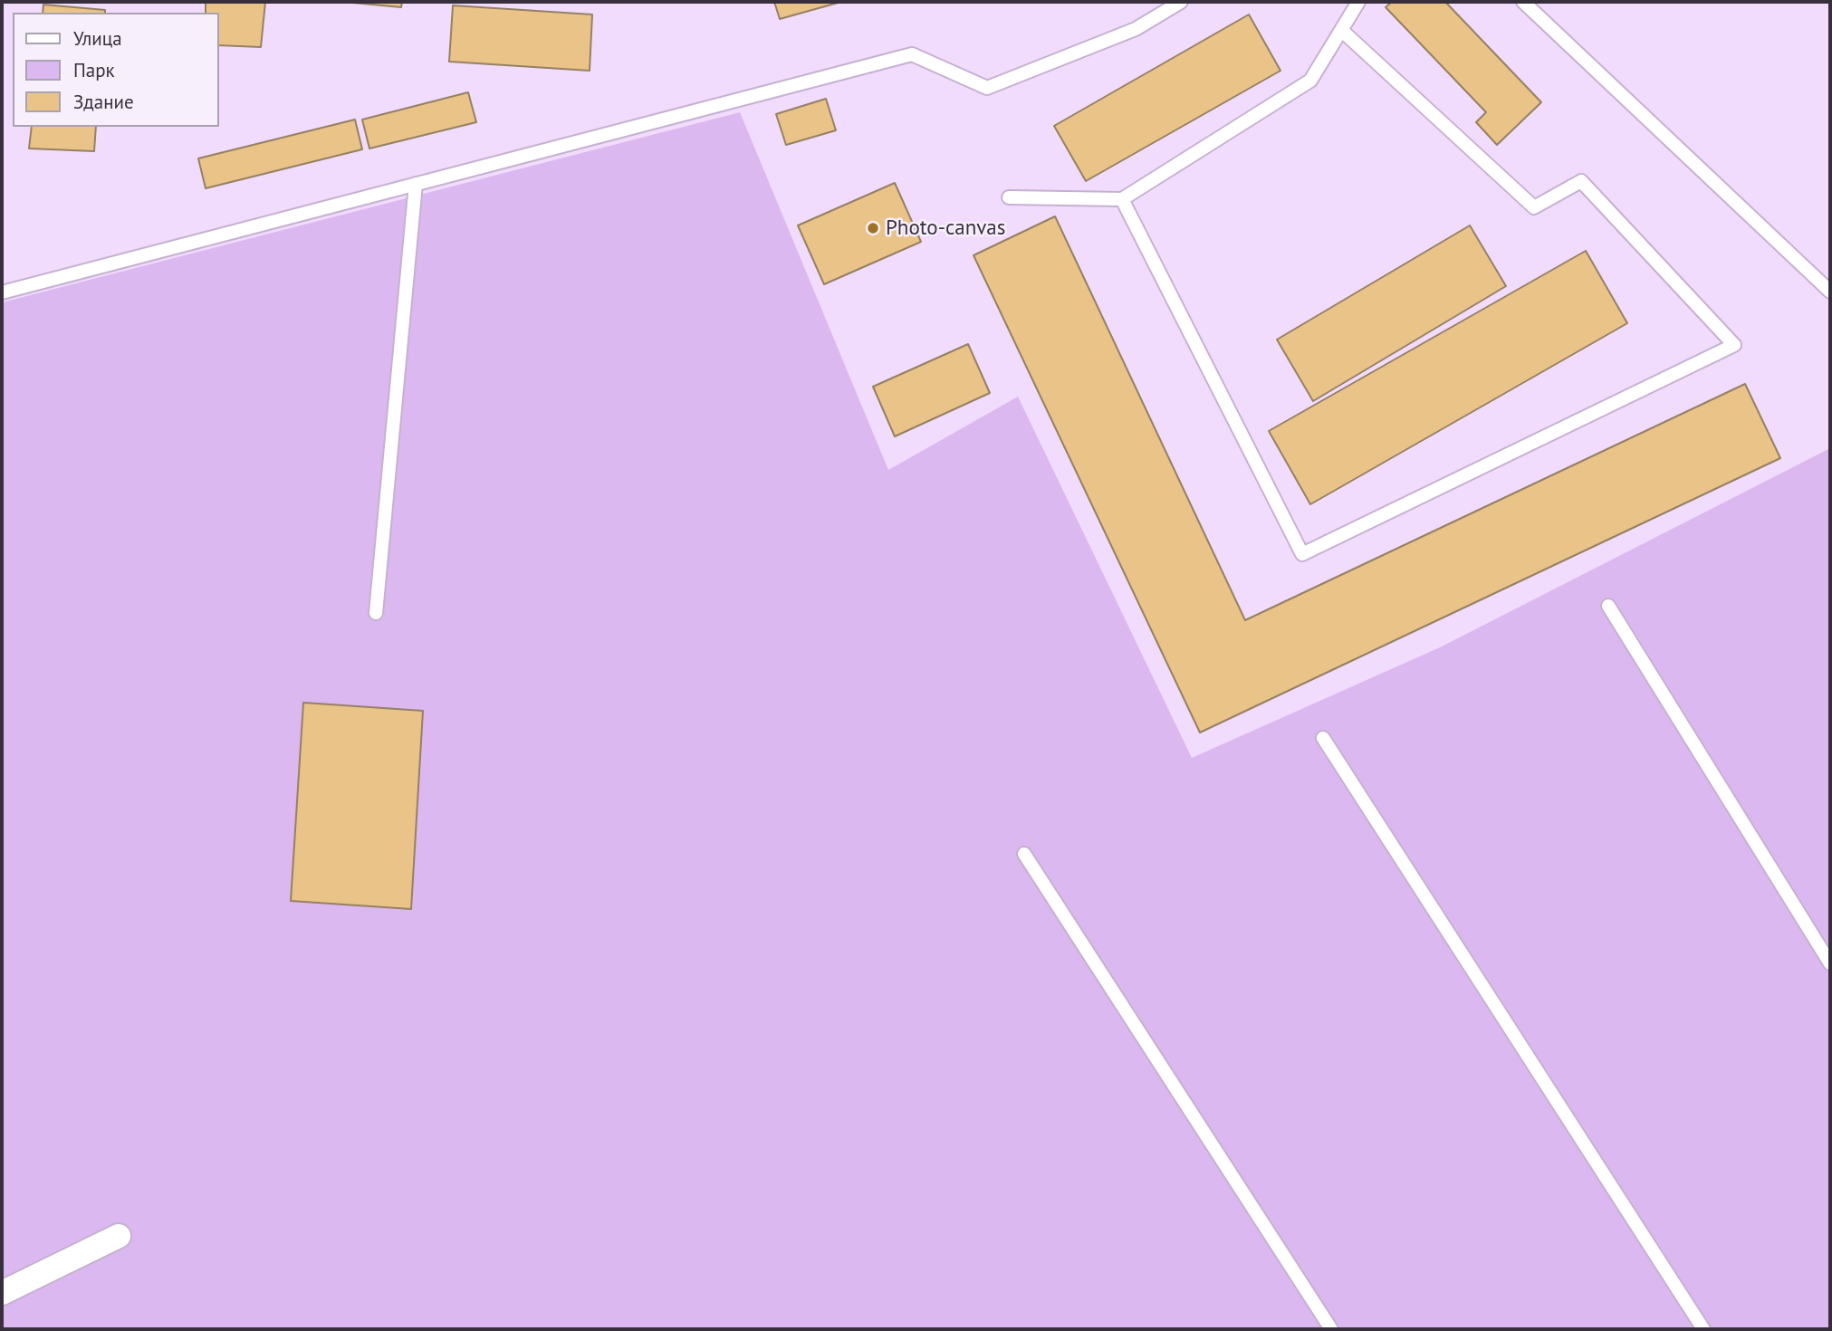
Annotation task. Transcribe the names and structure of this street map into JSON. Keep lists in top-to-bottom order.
{
  "places": ["Photo-canvas"],
  "legend": ["Улица", "Парк", "Здание"]
}
